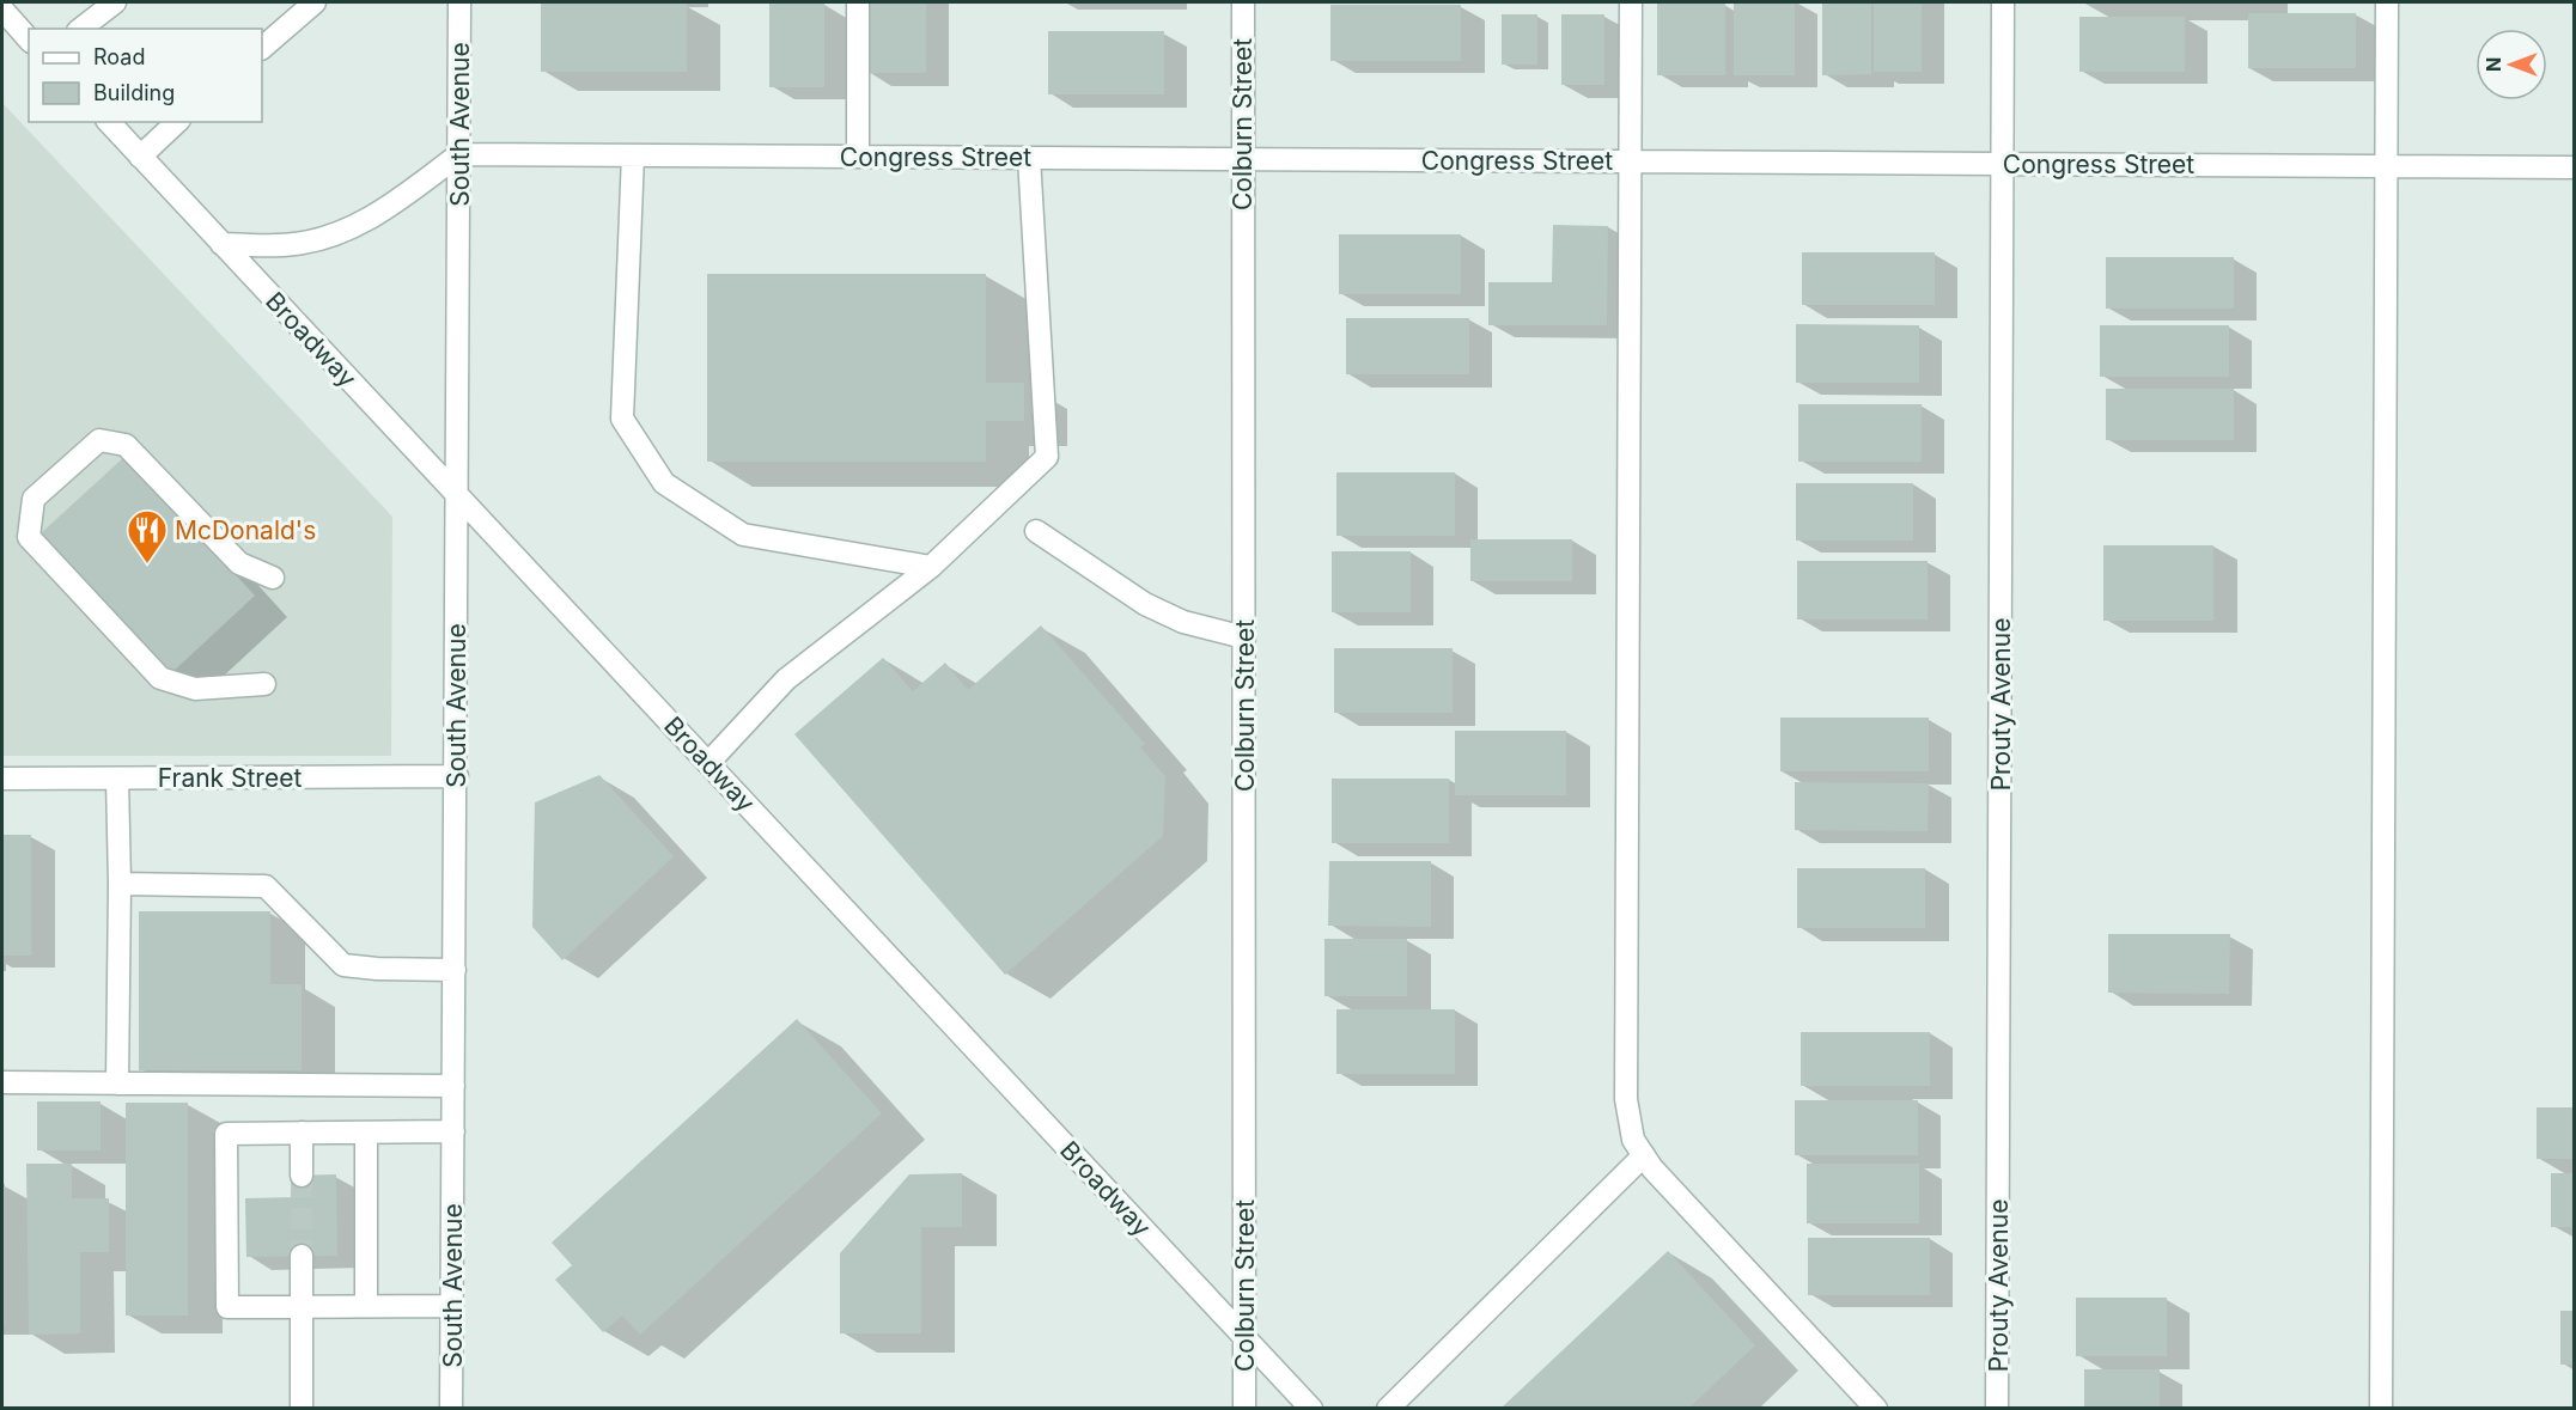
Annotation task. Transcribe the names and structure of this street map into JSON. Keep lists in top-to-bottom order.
{
  "streets": {
    "street": [
      "South Avenue",
      "Colburn Street",
      "Congress Street",
      "Broadway",
      "Prouty Avenue",
      "Frank Street"
    ]
  },
  "crossings": [
    ["South Avenue", "Congress Street"],
    ["South Avenue", "Broadway"],
    ["South Avenue", "Frank Street"],
    ["Colburn Street", "Congress Street"],
    ["Colburn Street", "Broadway"],
    ["Congress Street", "Prouty Avenue"]
  ],
  "places": {
    "restaurant": ["McDonald's"]
  },
  "legend": ["Road", "Building"],
  "north": "left"
}
